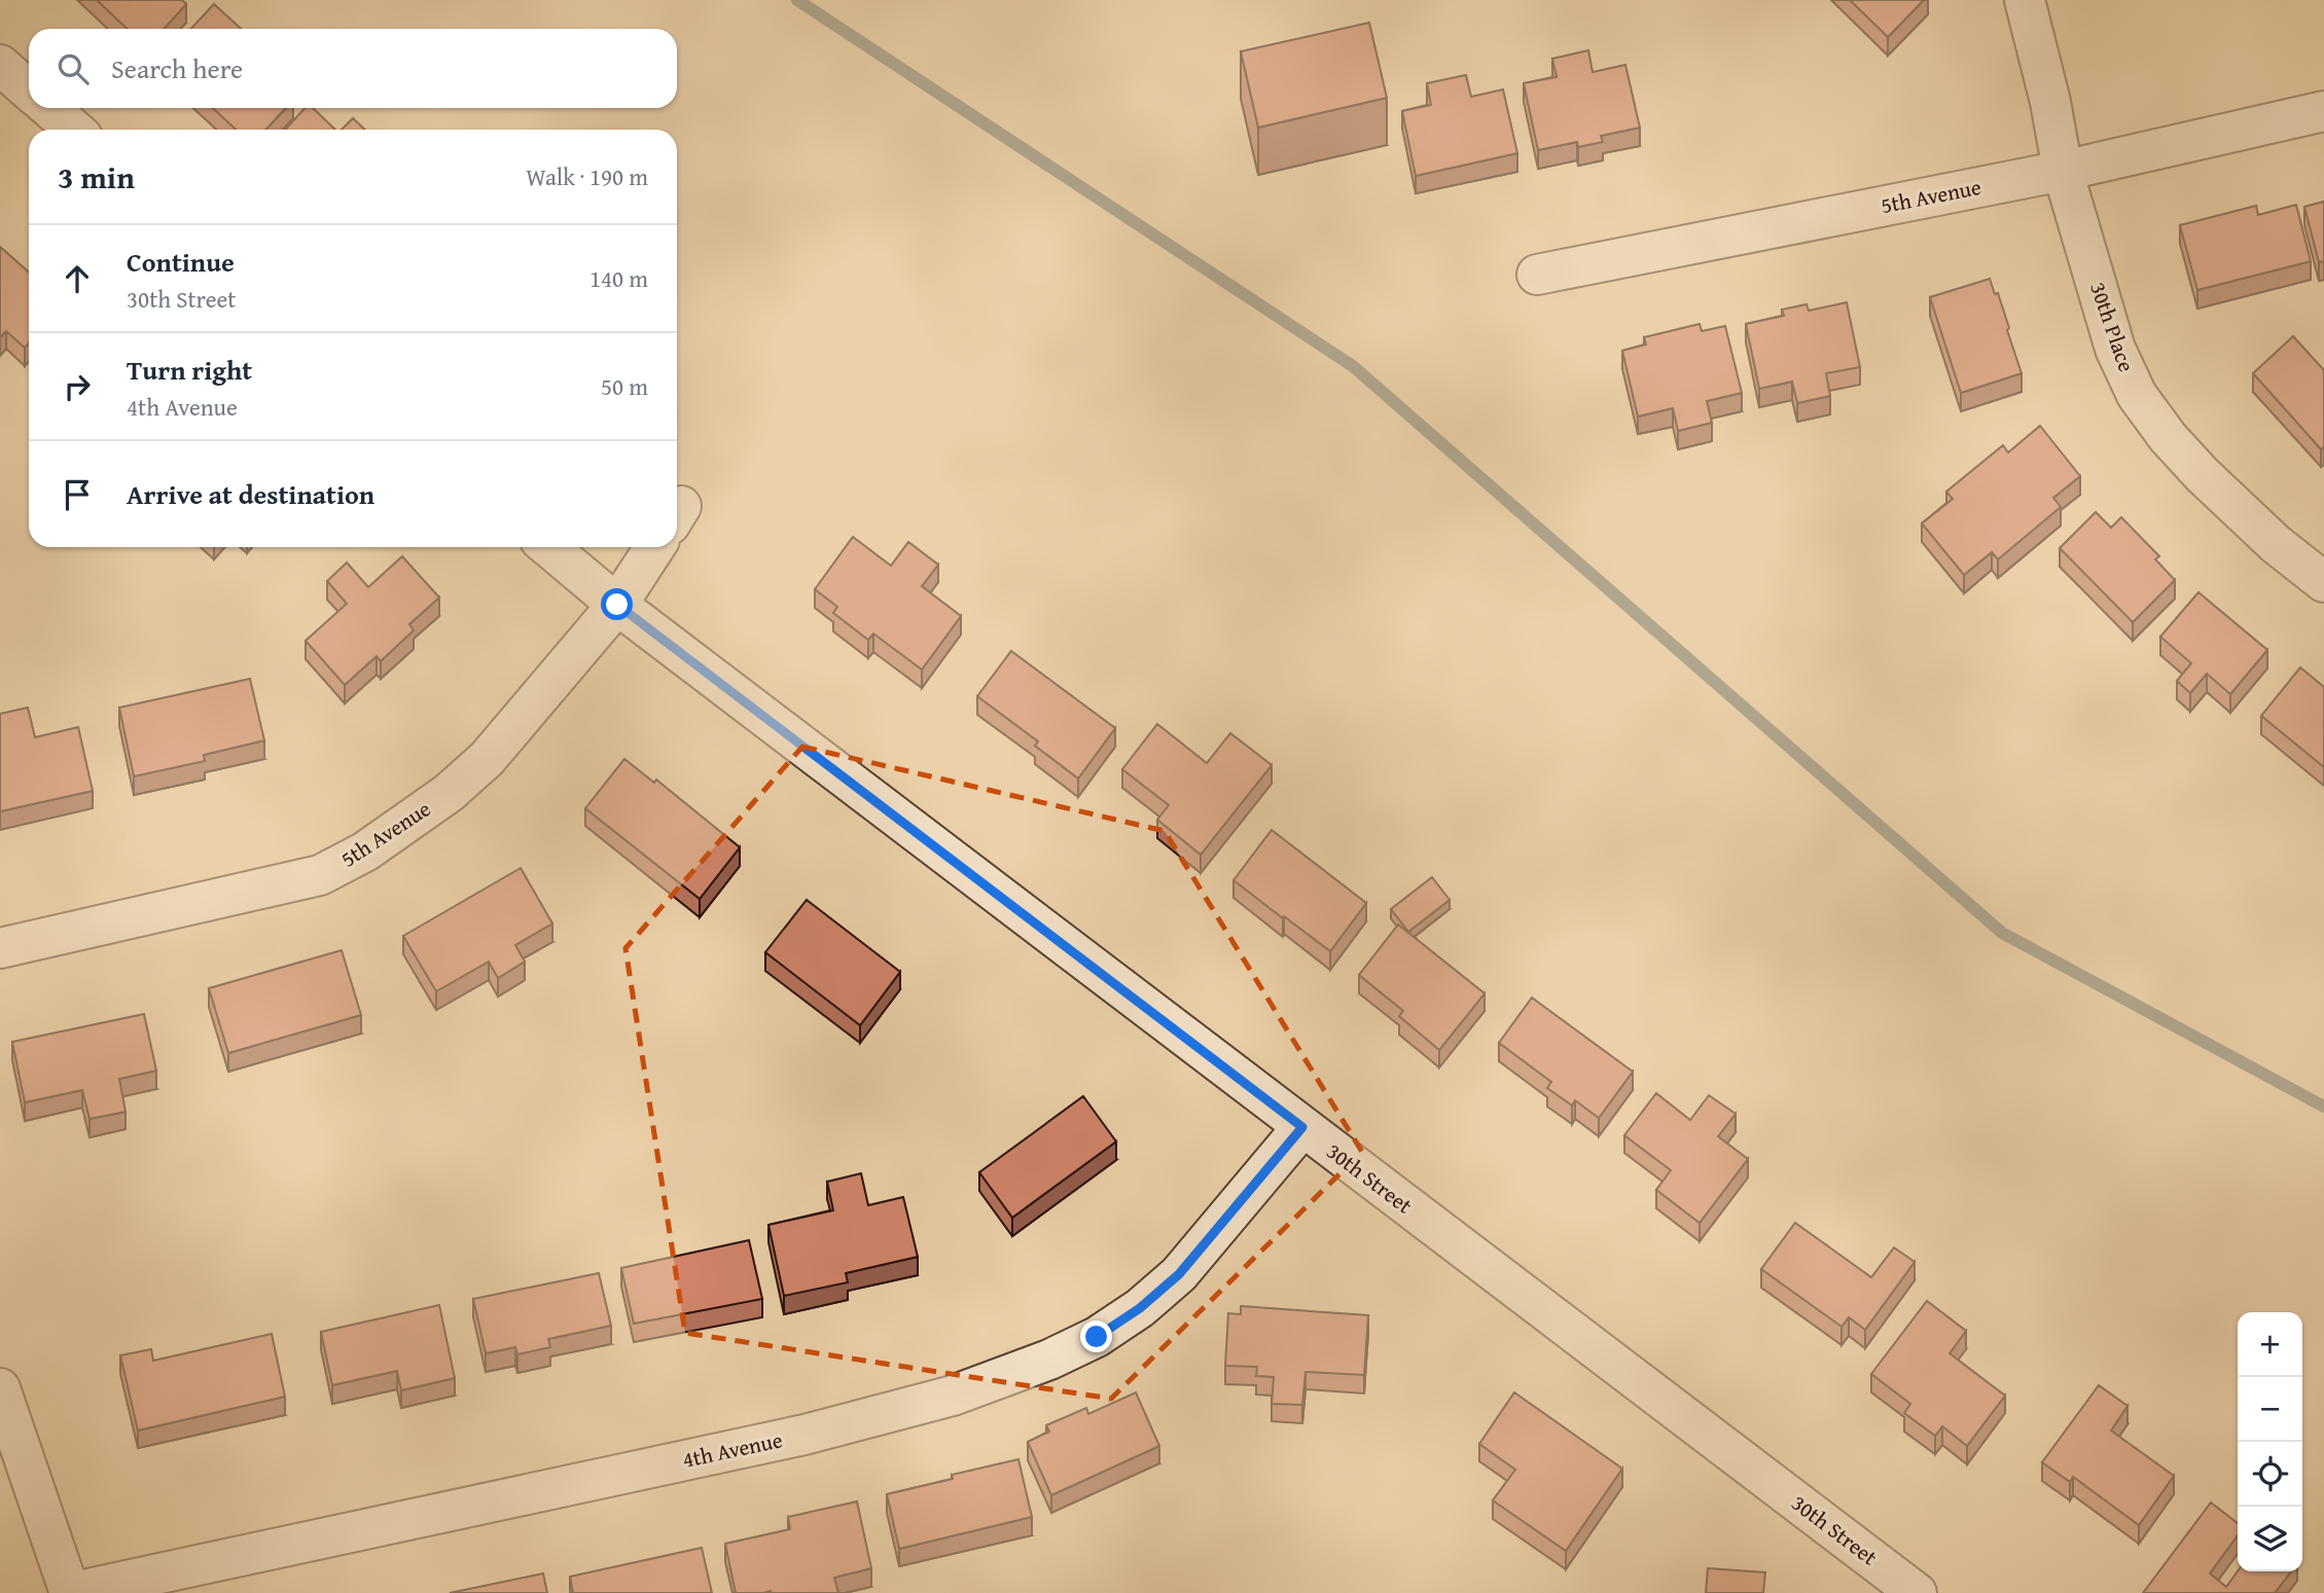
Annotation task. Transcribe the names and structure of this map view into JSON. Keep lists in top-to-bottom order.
{
  "streets": {
    "street": [
      "5th Avenue",
      "30th Place",
      "30th Street",
      "4th Avenue"
    ]
  },
  "crossings": [
    ["5th Avenue", "30th Place"],
    ["5th Avenue", "30th Street"],
    ["30th Street", "4th Avenue"]
  ],
  "page": {
    "search": "Search here",
    "heading": ["3 min", "Walk · 190 m"],
    "list": [
      ["Continue", "30th Street", "140 m"],
      ["Turn right", "4th Avenue", "50 m"],
      "Arrive at destination"
    ],
    "map_buttons": ["+", "−"]
  }
}
